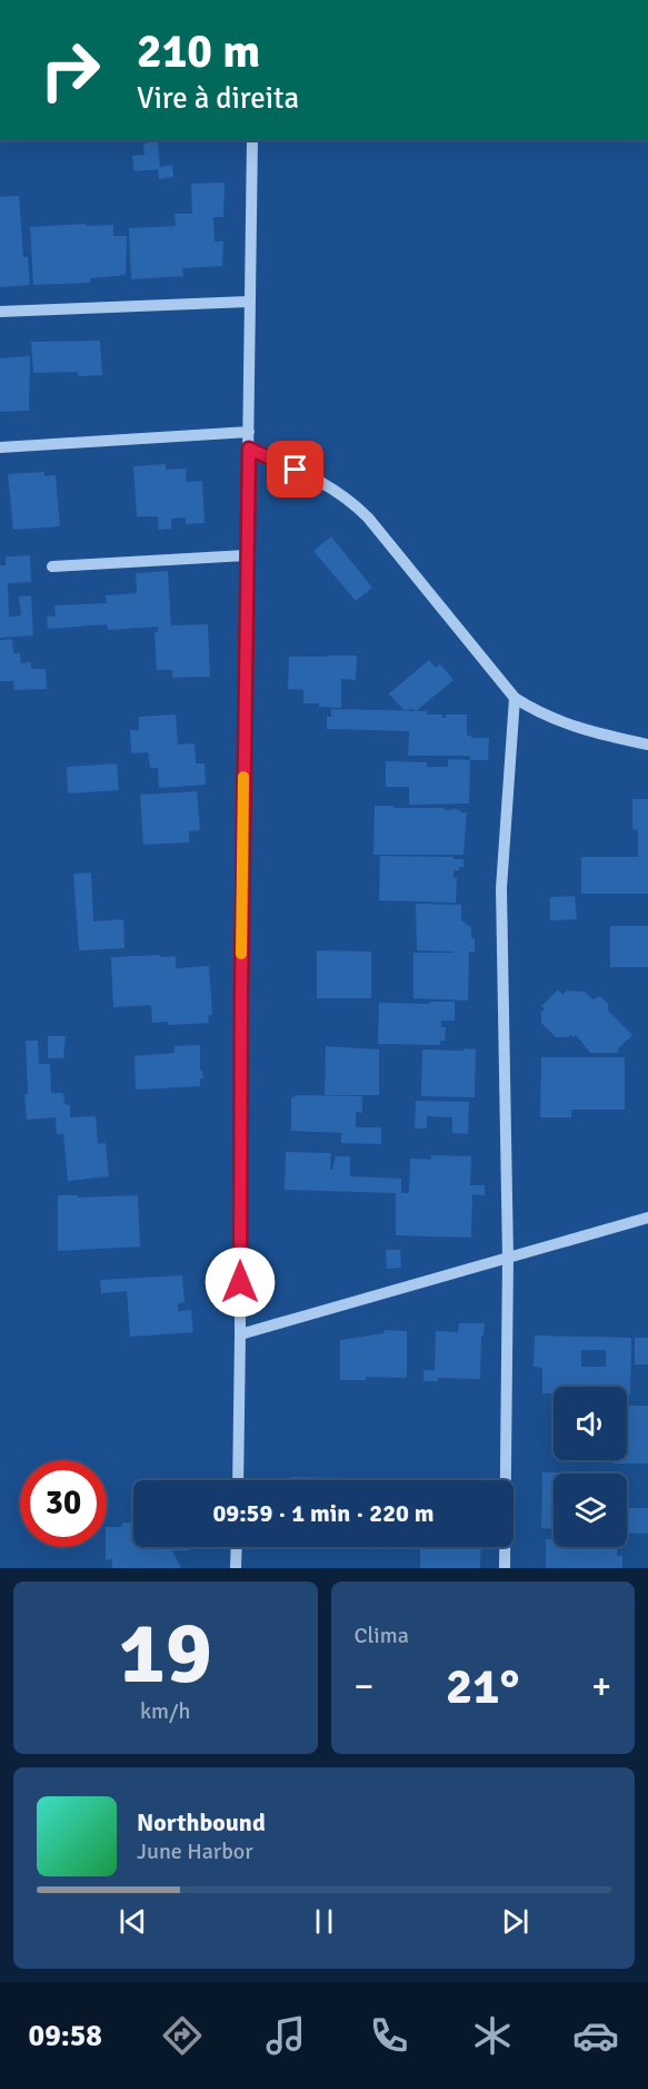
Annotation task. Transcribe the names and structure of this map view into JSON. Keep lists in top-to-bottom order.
{
  "page": {
    "turn": ["210 m", "Vire à direita"],
    "limit": "30",
    "trip": "09:59 · 1 min · 220 m",
    "tile": [
      ["19", "km/h"],
      "Clima"
    ],
    "heat": ["−", "21°", "+"],
    "song": ["Northbound", "June Harbor"],
    "tabs": "09:58"
  }
}
